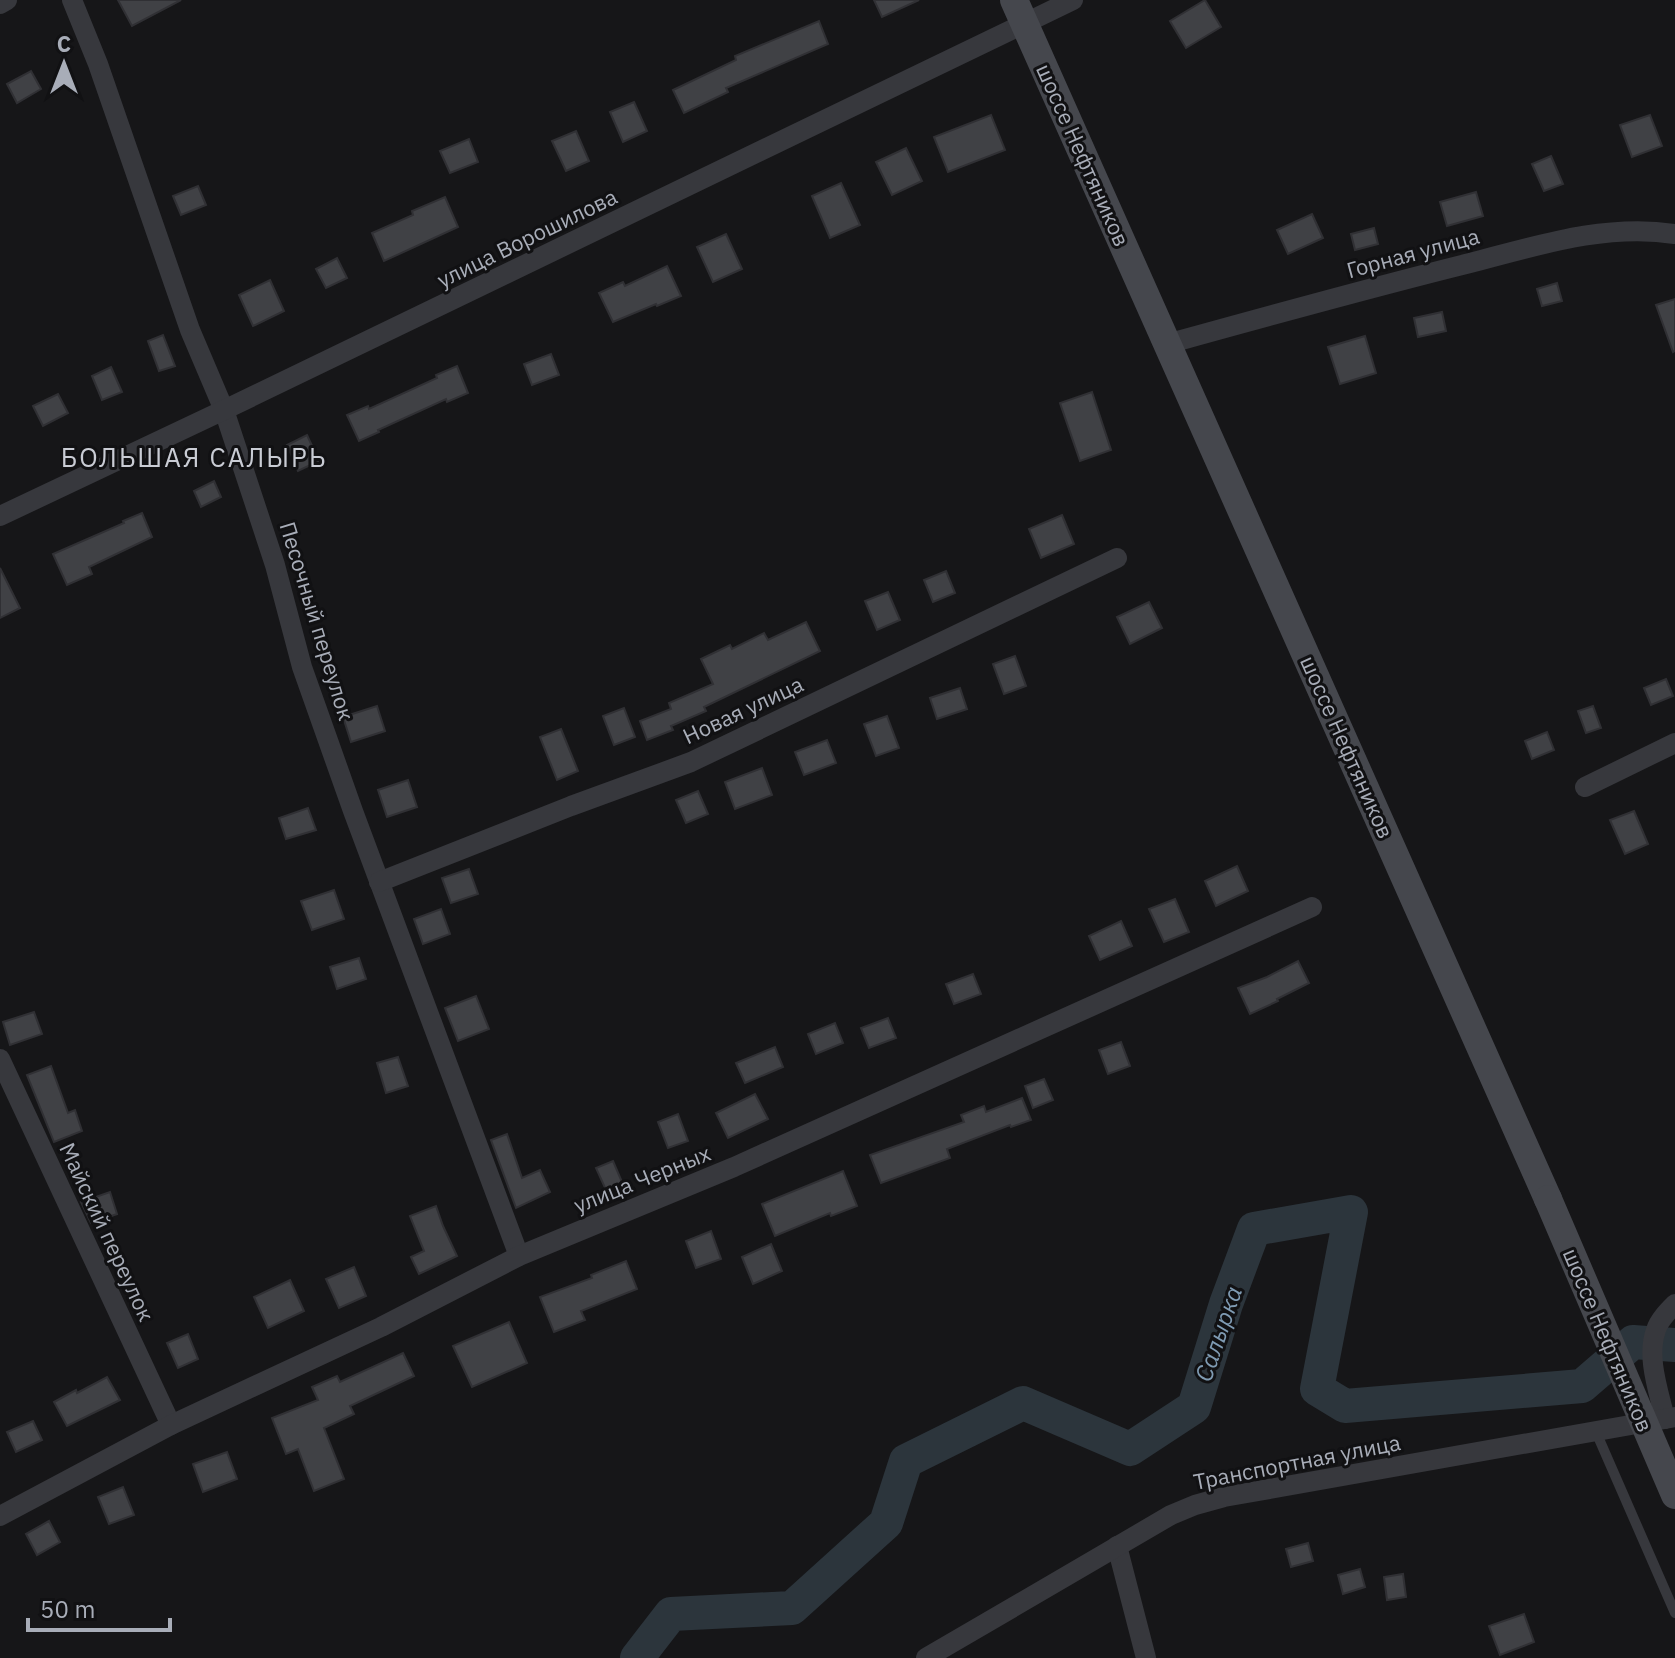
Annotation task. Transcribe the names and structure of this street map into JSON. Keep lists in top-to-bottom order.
{
  "streets": {
    "main road": ["шоссе Нефтяников"],
    "street": [
      "улица Ворошилова",
      "Горная улица",
      "Песочный переулок",
      "Новая улица",
      "улица Черных",
      "Майский переулок",
      "Транспортная улица"
    ]
  },
  "crossings": [
    ["шоссе Нефтяников", "улица Ворошилова"],
    ["шоссе Нефтяников", "Горная улица"],
    ["улица Ворошилова", "Песочный переулок"],
    ["Песочный переулок", "Новая улица"],
    ["Песочный переулок", "улица Черных"],
    ["улица Черных", "Майский переулок"]
  ],
  "districts": ["БОЛЬШАЯ САЛЫРЬ"],
  "water": ["Салырка"],
  "scale_bar": "50 m",
  "north": "top"
}
